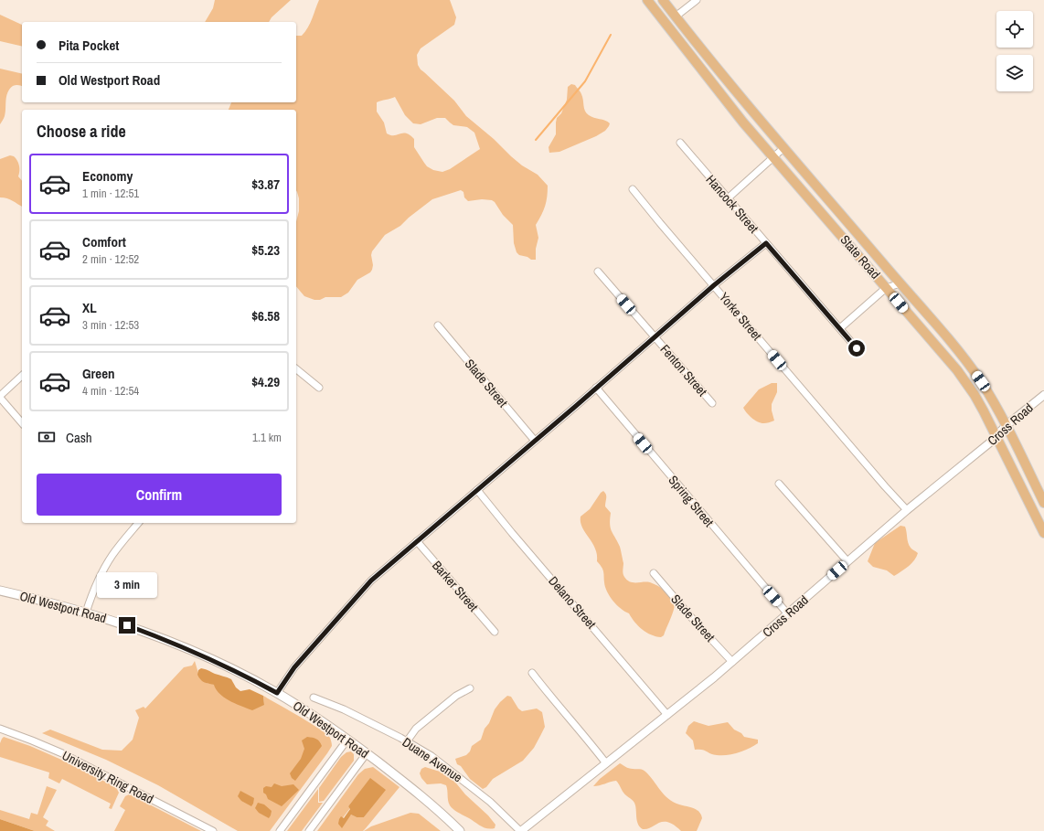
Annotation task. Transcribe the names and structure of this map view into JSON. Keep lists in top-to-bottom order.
{
  "streets": {
    "main road": ["State Road", "Old Westport Road"],
    "street": [
      "Hancock Street",
      "Yorke Street",
      "Fenton Street",
      "Slade Street",
      "Cross Road",
      "Spring Street",
      "Barker Street",
      "Delano Street",
      "Duane Avenue",
      "University Ring Road"
    ]
  },
  "crossings": [
    ["State Road", "Cross Road"],
    ["Yorke Street", "Cross Road"],
    ["Slade Street", "Cross Road"],
    ["Cross Road", "Spring Street"],
    ["Cross Road", "Delano Street"],
    ["Cross Road", "Duane Avenue"]
  ],
  "page": {
    "banner": ["Pita Pocket", "Old Westport Road"],
    "heading": "Choose a ride",
    "list": [
      {
        "name": "Economy",
        "note": "1 min · 12:51",
        "value": "$3.87"
      },
      {
        "name": "Comfort",
        "note": "2 min · 12:52",
        "value": "$5.23"
      },
      {
        "name": "XL",
        "note": "3 min · 12:53",
        "value": "$6.58"
      },
      {
        "name": "Green",
        "note": "4 min · 12:54",
        "value": "$4.29"
      }
    ],
    "pay": ["Cash", "1.1 km"],
    "buttons": "Confirm",
    "bubble": "3 min"
  }
}
